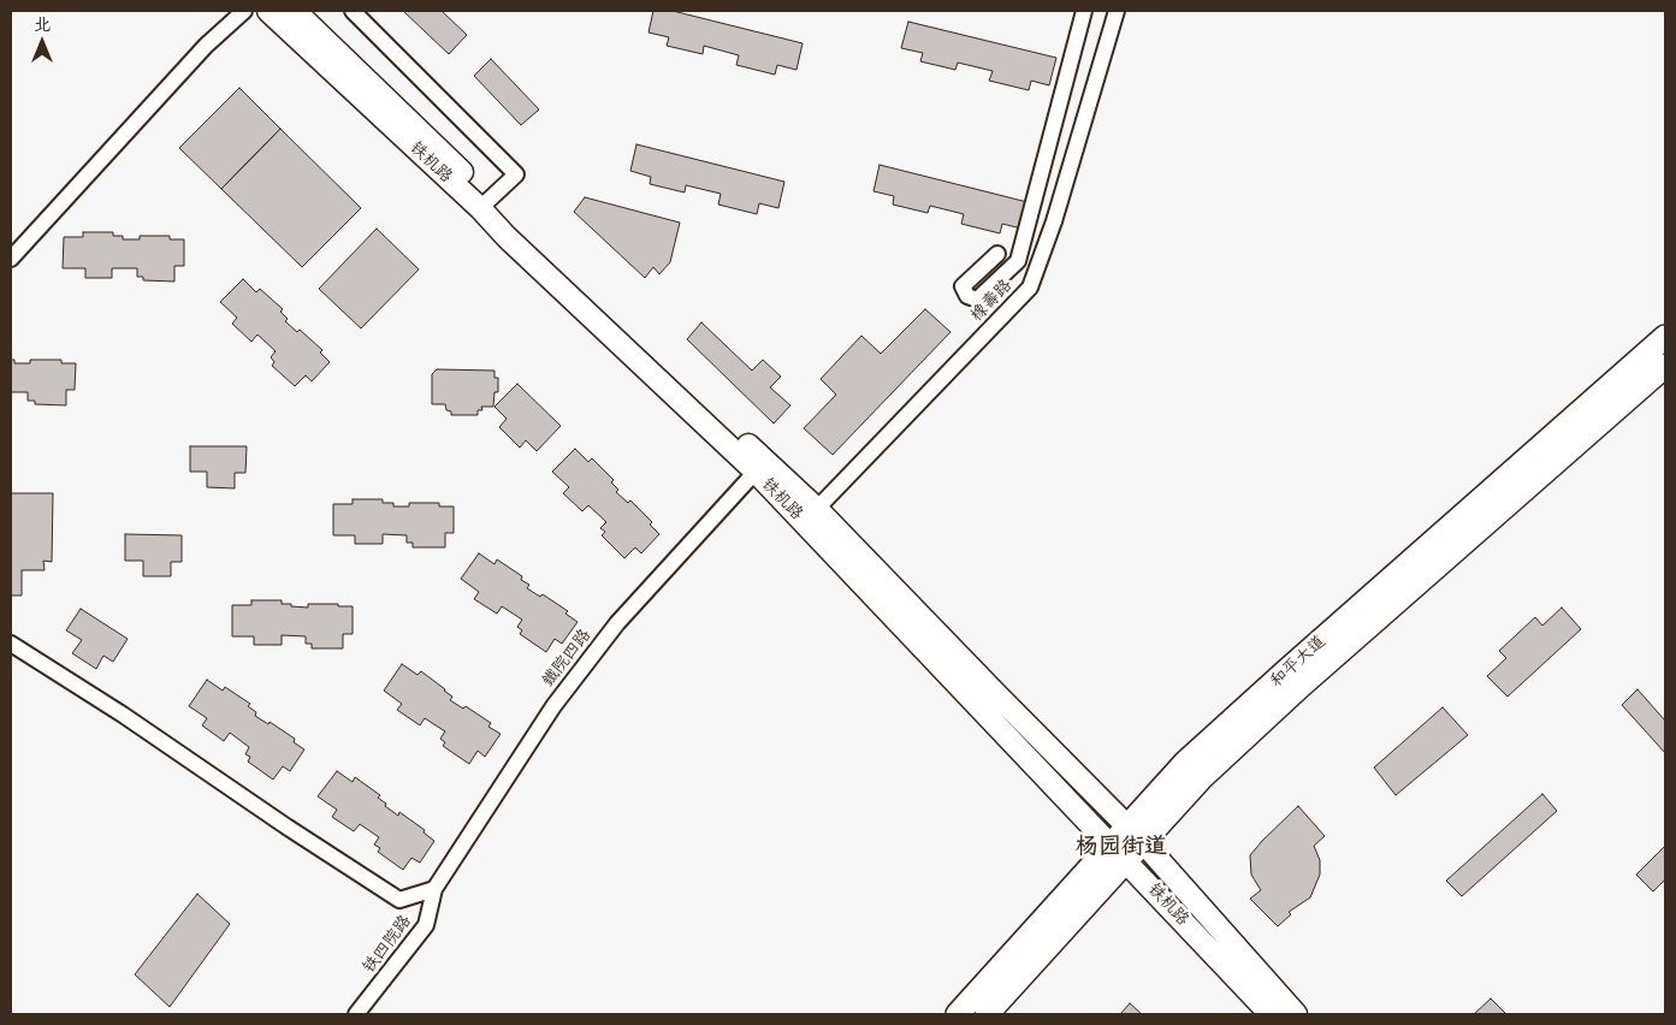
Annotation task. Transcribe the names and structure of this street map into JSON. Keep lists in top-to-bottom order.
{
  "streets": {
    "main road": ["铁机路", "和平大道"],
    "street": ["橡壽路", "鐵院四路", "铁四院路"]
  },
  "crossings": [
    ["铁机路", "橡壽路"],
    ["铁机路", "鐵院四路"],
    ["铁机路", "和平大道"],
    ["鐵院四路", "铁四院路"]
  ],
  "districts": ["杨园街道"],
  "north": "top"
}
